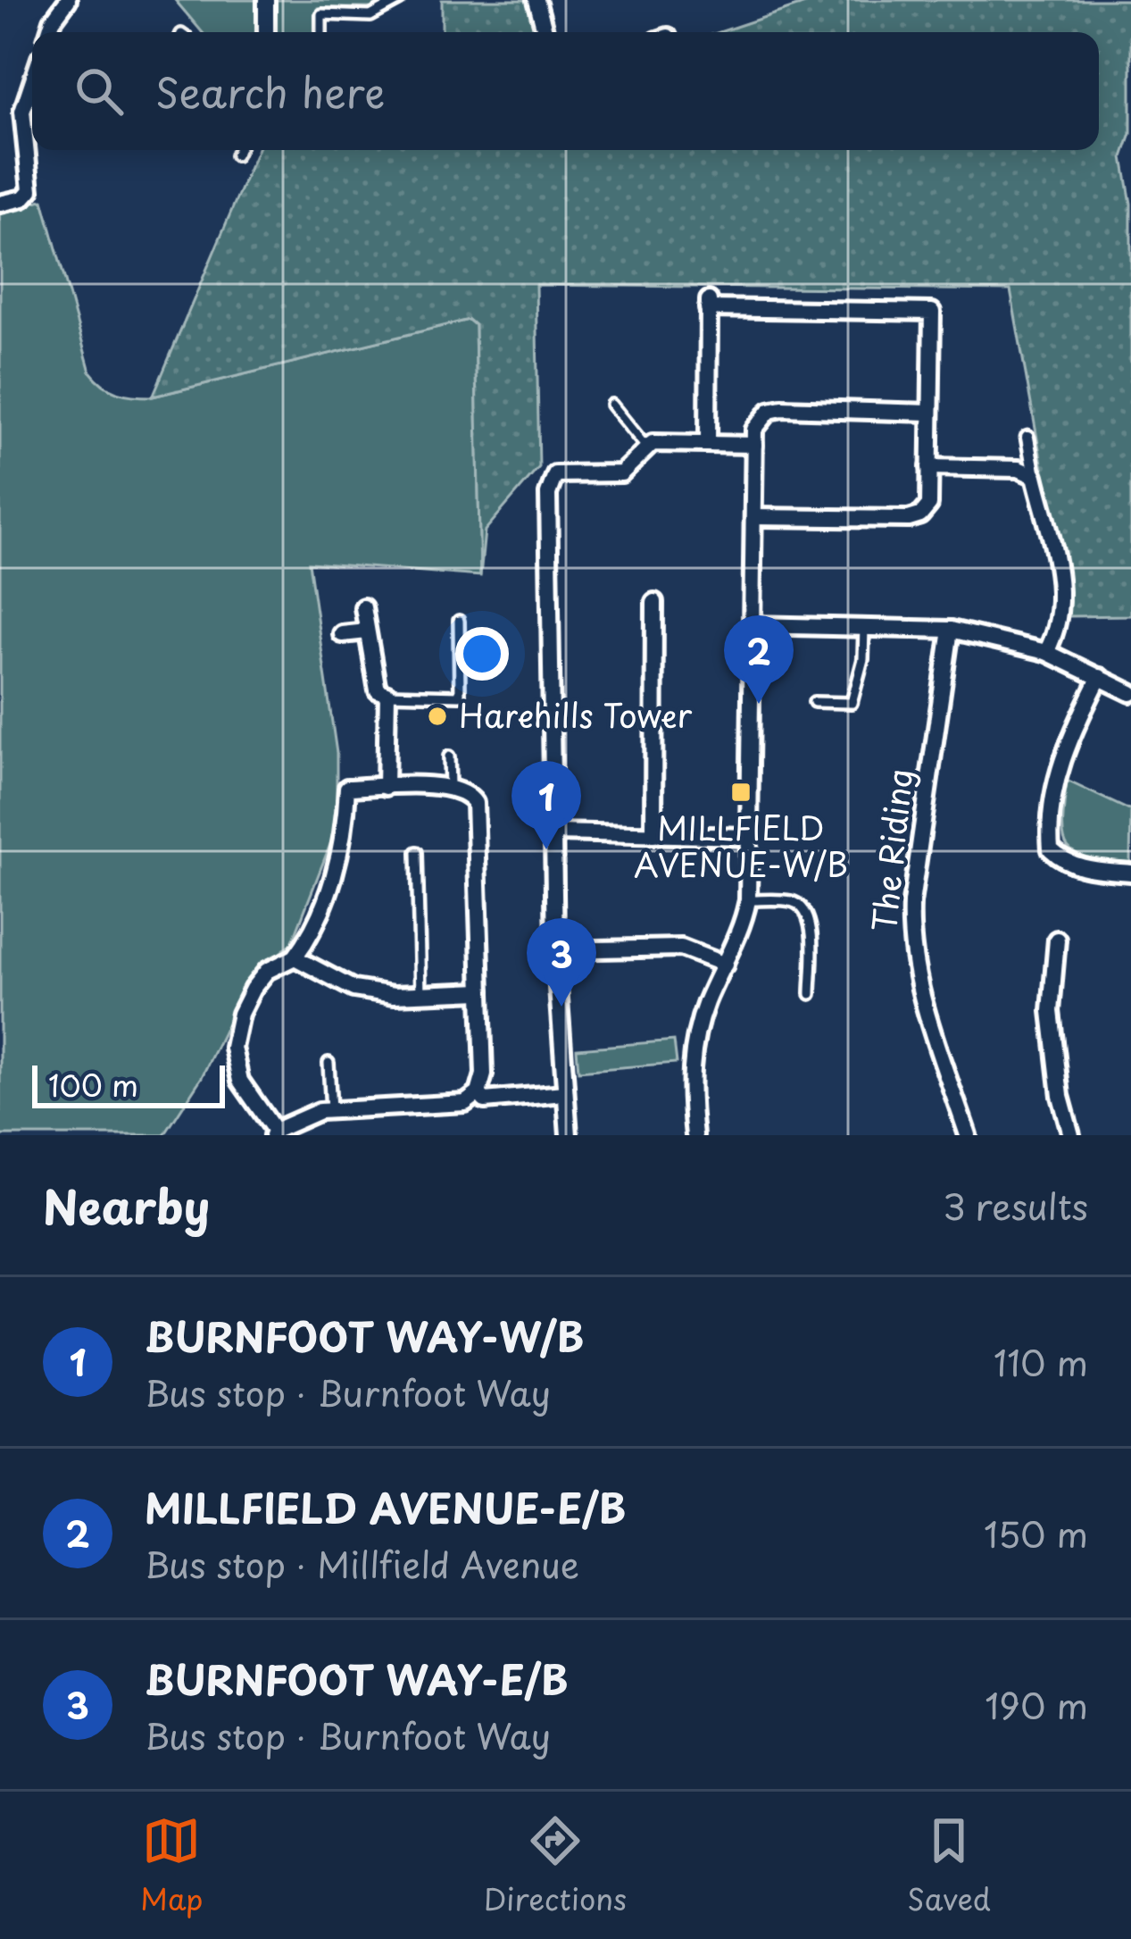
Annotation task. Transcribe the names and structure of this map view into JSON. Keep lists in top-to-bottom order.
{
  "streets": {
    "street": ["The Riding"]
  },
  "places": {
    "other": ["Harehills Tower"],
    "transit": ["MILLFIELD AVENUE-W/B"]
  },
  "scale_bar": "100 m",
  "page": {
    "search": "Search here",
    "pins": ["2", "1", "3"],
    "scale": "100 m",
    "heading": ["Nearby", "3 results"],
    "list": [
      {
        "mark": "1",
        "name": "BURNFOOT WAY-W/B",
        "note": "Bus stop · Burnfoot Way",
        "value": "110 m"
      },
      {
        "mark": "2",
        "name": "MILLFIELD AVENUE-E/B",
        "note": "Bus stop · Millfield Avenue",
        "value": "150 m"
      },
      {
        "mark": "3",
        "name": "BURNFOOT WAY-E/B",
        "note": "Bus stop · Burnfoot Way",
        "value": "190 m"
      }
    ],
    "nav": ["Map", "Directions", "Saved"]
  }
}
